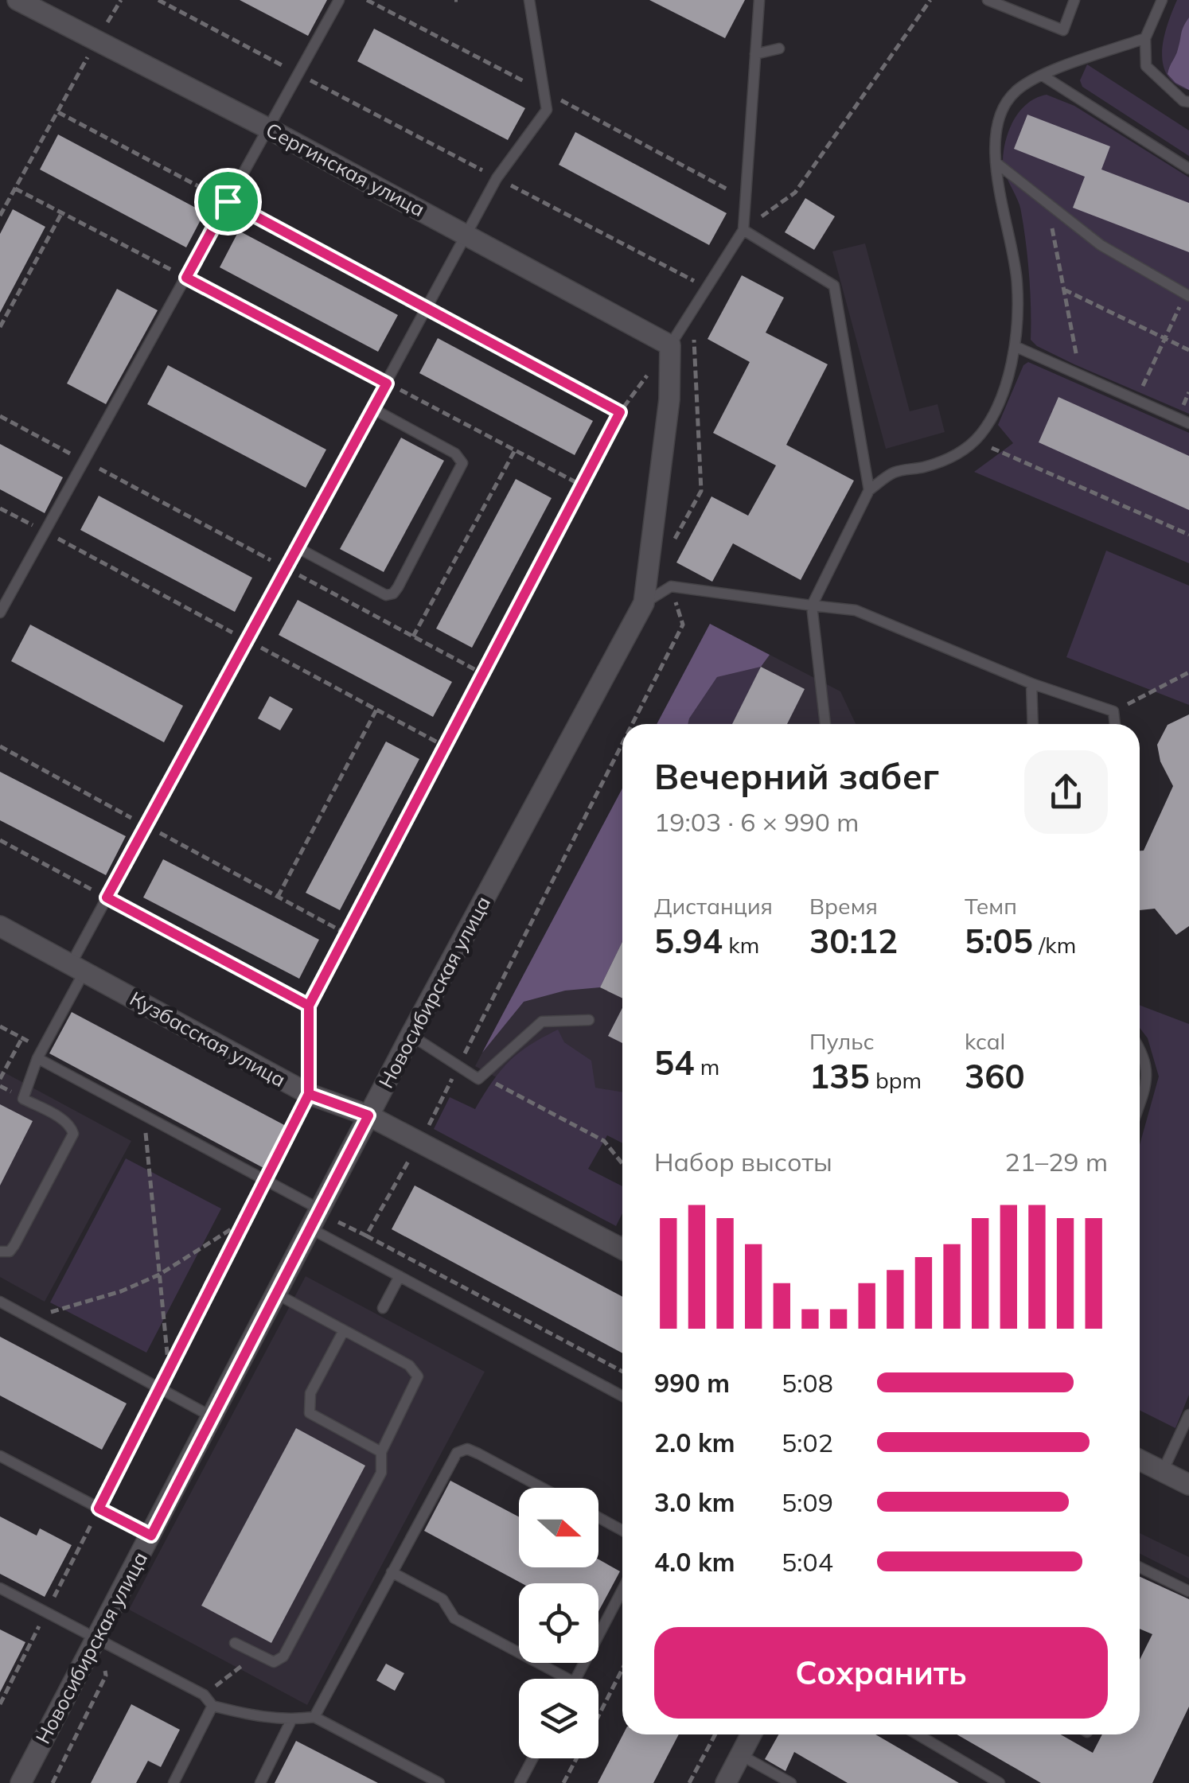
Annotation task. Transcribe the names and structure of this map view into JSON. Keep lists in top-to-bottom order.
{
  "streets": {
    "street": ["Сергинская улица", "Новосибирская улица", "Кузбасская улица"]
  },
  "crossings": [
    ["Сергинская улица", "Новосибирская улица"],
    ["Новосибирская улица", "Кузбасская улица"]
  ],
  "north": "right",
  "page": {
    "heading": ["Вечерний забег", "19:03 · 6 × 990 m"],
    "stats": [
      ["Дистанция", "5.94 km"],
      ["Время", "30:12"],
      ["Темп", "5:05 /km"],
      ["54 m"],
      ["Пульс", "135 bpm"],
      ["kcal", "360"]
    ],
    "chart": ["Набор высоты", "21–29 m"],
    "list": [
      {
        "name": "990 m",
        "note": "5:08"
      },
      {
        "name": "2.0 km",
        "note": "5:02"
      },
      {
        "name": "3.0 km",
        "note": "5:09"
      },
      {
        "name": "4.0 km",
        "note": "5:04"
      }
    ],
    "buttons": "Сохранить"
  }
}
